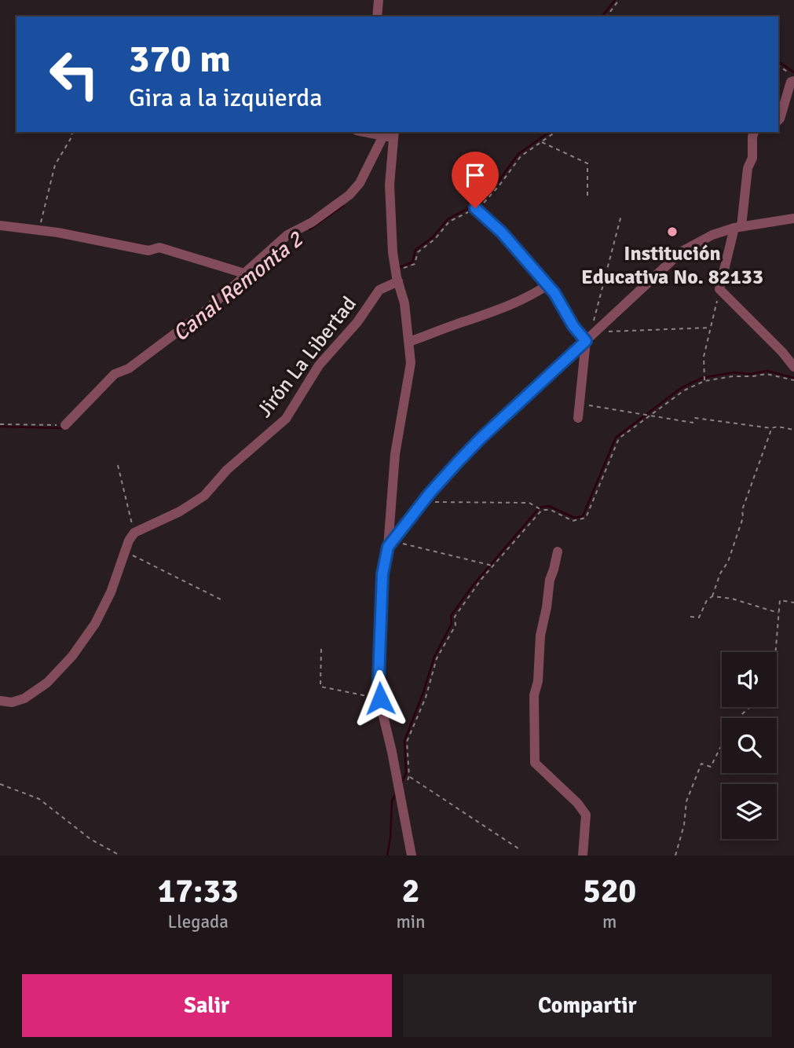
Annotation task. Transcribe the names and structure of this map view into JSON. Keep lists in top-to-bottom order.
{
  "streets": {
    "street": ["Jirón La Libertad"]
  },
  "water": ["Canal Remonta 2"],
  "places": ["Institución Educativa No. 82133"],
  "page": {
    "turn": ["370 m", "Gira a la izquierda"],
    "eta": [
      "17:33",
      "Llegada",
      "2",
      "min",
      "520",
      "m"
    ],
    "buttons": ["Salir", "Compartir"]
  }
}
